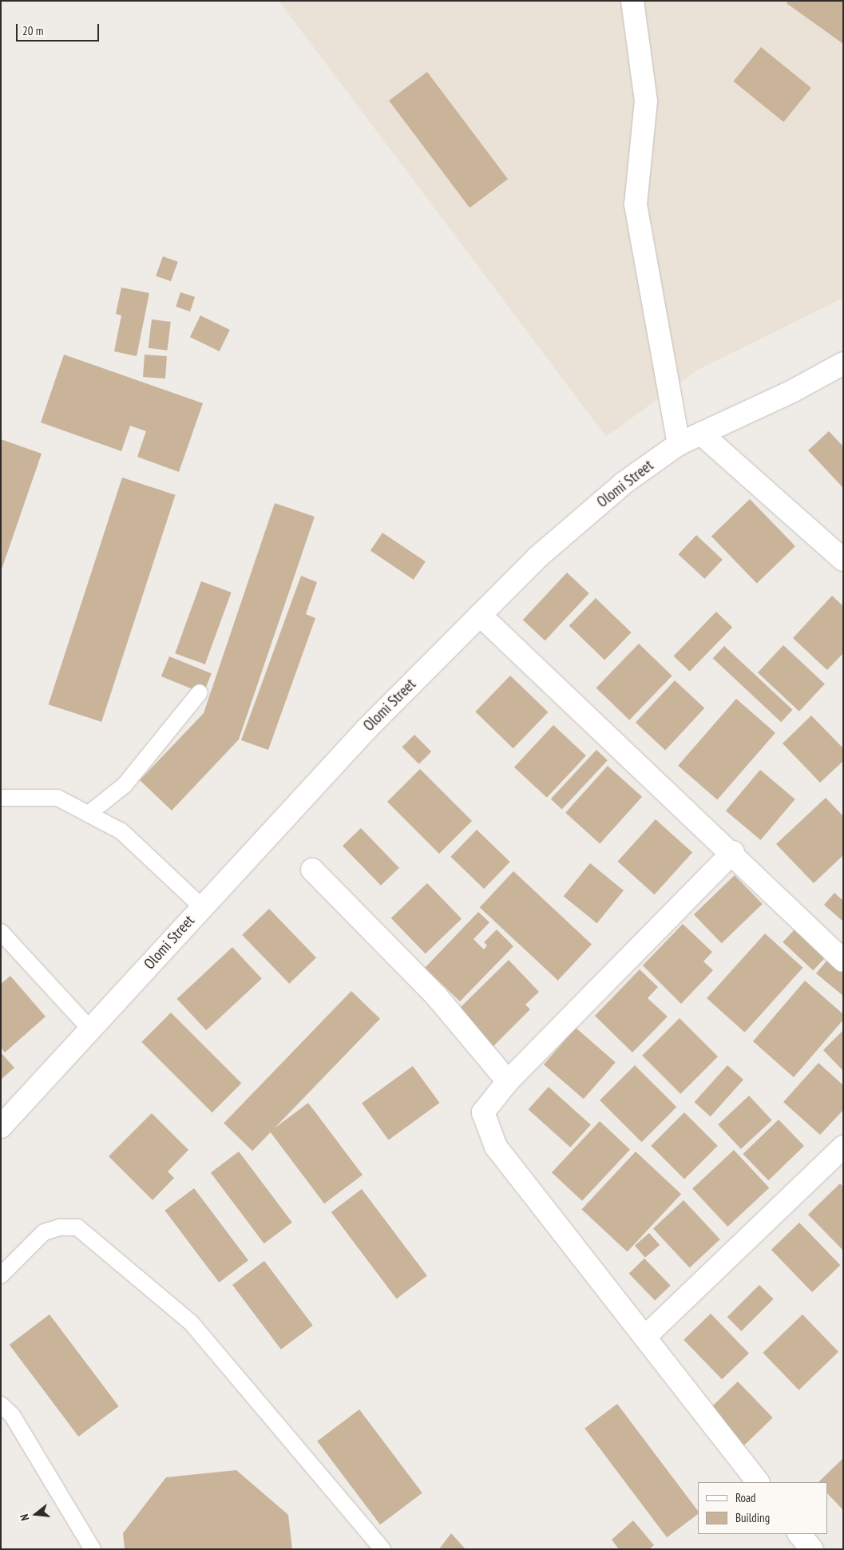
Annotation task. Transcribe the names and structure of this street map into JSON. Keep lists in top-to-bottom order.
{
  "streets": {
    "street": ["Olomi Street"]
  },
  "legend": ["Road", "Building"],
  "scale_bar": "20 m",
  "north": "left"
}
